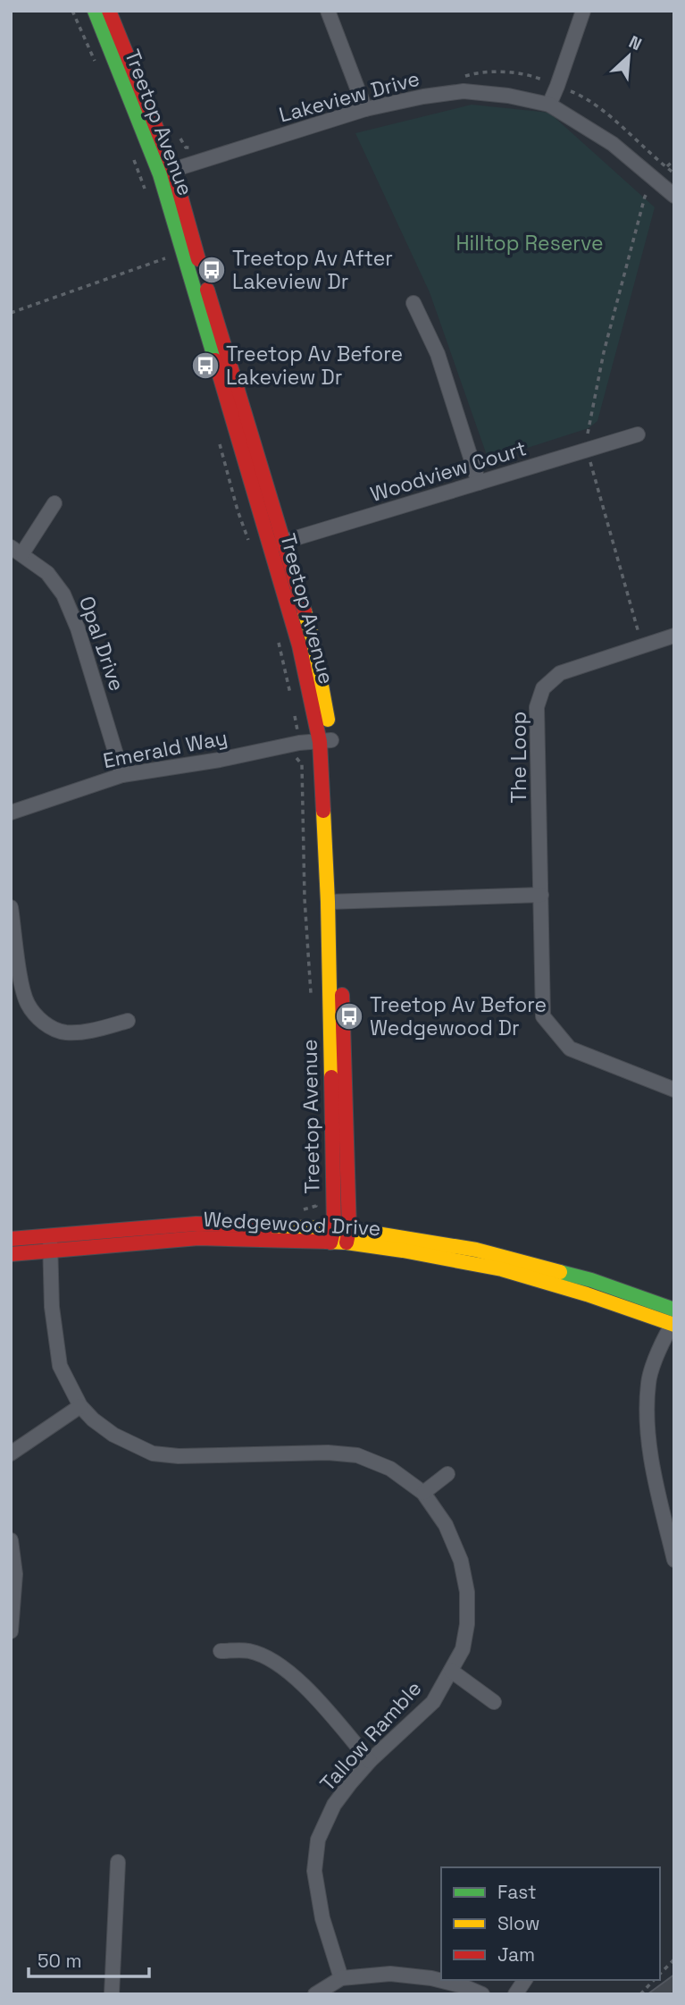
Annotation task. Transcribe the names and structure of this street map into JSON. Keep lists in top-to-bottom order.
{
  "streets": {
    "main road": ["Treetop Avenue", "Wedgewood Drive"],
    "street": [
      "Lakeview Drive",
      "Woodview Court",
      "Opal Drive",
      "Emerald Way",
      "The Loop",
      "Tallow Ramble"
    ]
  },
  "crossings": [
    ["Lakeview Drive", "Treetop Avenue"],
    ["Treetop Avenue", "Woodview Court"],
    ["Treetop Avenue", "Emerald Way"],
    ["Treetop Avenue", "Wedgewood Drive"],
    ["Opal Drive", "Emerald Way"],
    ["Wedgewood Drive", "Tallow Ramble"]
  ],
  "parks": ["Hilltop Reserve"],
  "places": {
    "bus stop": ["Treetop Av After Lakeview Dr", "Treetop Av Before Lakeview Dr", "Treetop Av Before Wedgewood Dr"]
  },
  "legend": ["Fast", "Slow", "Jam"],
  "scale_bar": "50 m",
  "north": "top right"
}
